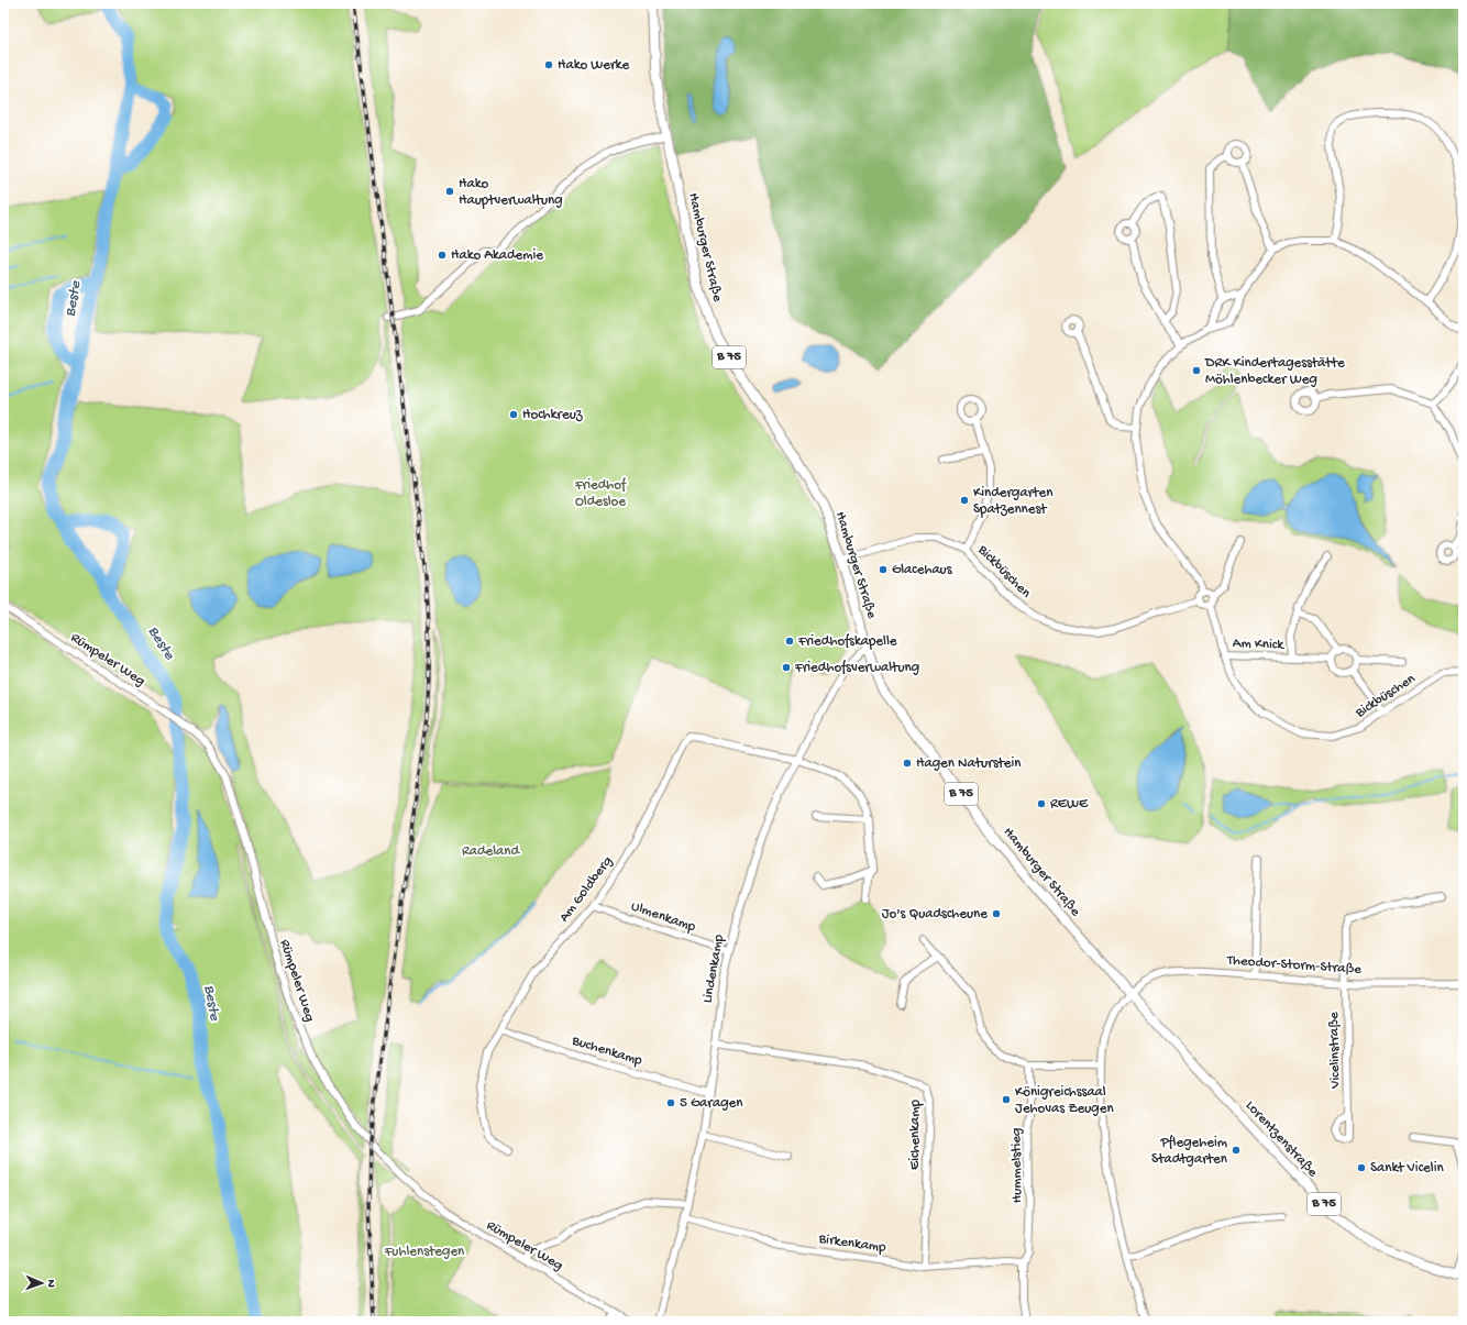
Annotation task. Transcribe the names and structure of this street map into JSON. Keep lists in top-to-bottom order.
{
  "streets": {
    "main road": ["Hamburger Straße", "B 75", "Lorentzenstraße"],
    "street": [
      "Bickbüschen",
      "Am Knick",
      "Rümpeler Weg",
      "Am Goldberg",
      "Ulmenkamp",
      "Theodor-Storm-Straße",
      "Lindenkamp",
      "Vicelinstraße",
      "Buchenkamp",
      "Eichenkamp",
      "Hummelstieg",
      "Birkenkamp"
    ]
  },
  "crossings": [
    ["Hamburger Straße", "Bickbüschen"],
    ["Hamburger Straße", "Theodor-Storm-Straße"],
    ["Hamburger Straße", "Lindenkamp"],
    ["Hamburger Straße", "Lorentzenstraße"],
    ["Bickbüschen", "Am Knick"],
    ["Am Goldberg", "Ulmenkamp"],
    ["Am Goldberg", "Lindenkamp"],
    ["Am Goldberg", "Buchenkamp"],
    ["Ulmenkamp", "Lindenkamp"],
    ["Theodor-Storm-Straße", "Vicelinstraße"],
    ["Theodor-Storm-Straße", "Lorentzenstraße"],
    ["Lindenkamp", "Buchenkamp"],
    ["Lindenkamp", "Eichenkamp"],
    ["Lindenkamp", "Birkenkamp"],
    ["Eichenkamp", "Birkenkamp"],
    ["Hummelstieg", "Birkenkamp"]
  ],
  "water": ["Beste"],
  "parks": ["Friedhof Oldesloe", "Radeland", "Fuhlenstegen"],
  "places": [
    "Hako Werke",
    "Hako Hauptverwaltung",
    "Hako Akademie",
    "DRK Kindertagesstätte Möhlenbecker Weg",
    "Hochkreuz",
    "Kindergarten Spatzennest",
    "Glacehaus",
    "Friedhofskapelle",
    "Friedhofsverwaltung",
    "Hagen Naturstein",
    "REWE",
    "Jo's Quadscheune",
    "Königreichssaal Jehovas Zeugen",
    "5 Garagen",
    "Pflegeheim Stadtgarten",
    "Sankt Vicelin"
  ],
  "north": "right"
}
